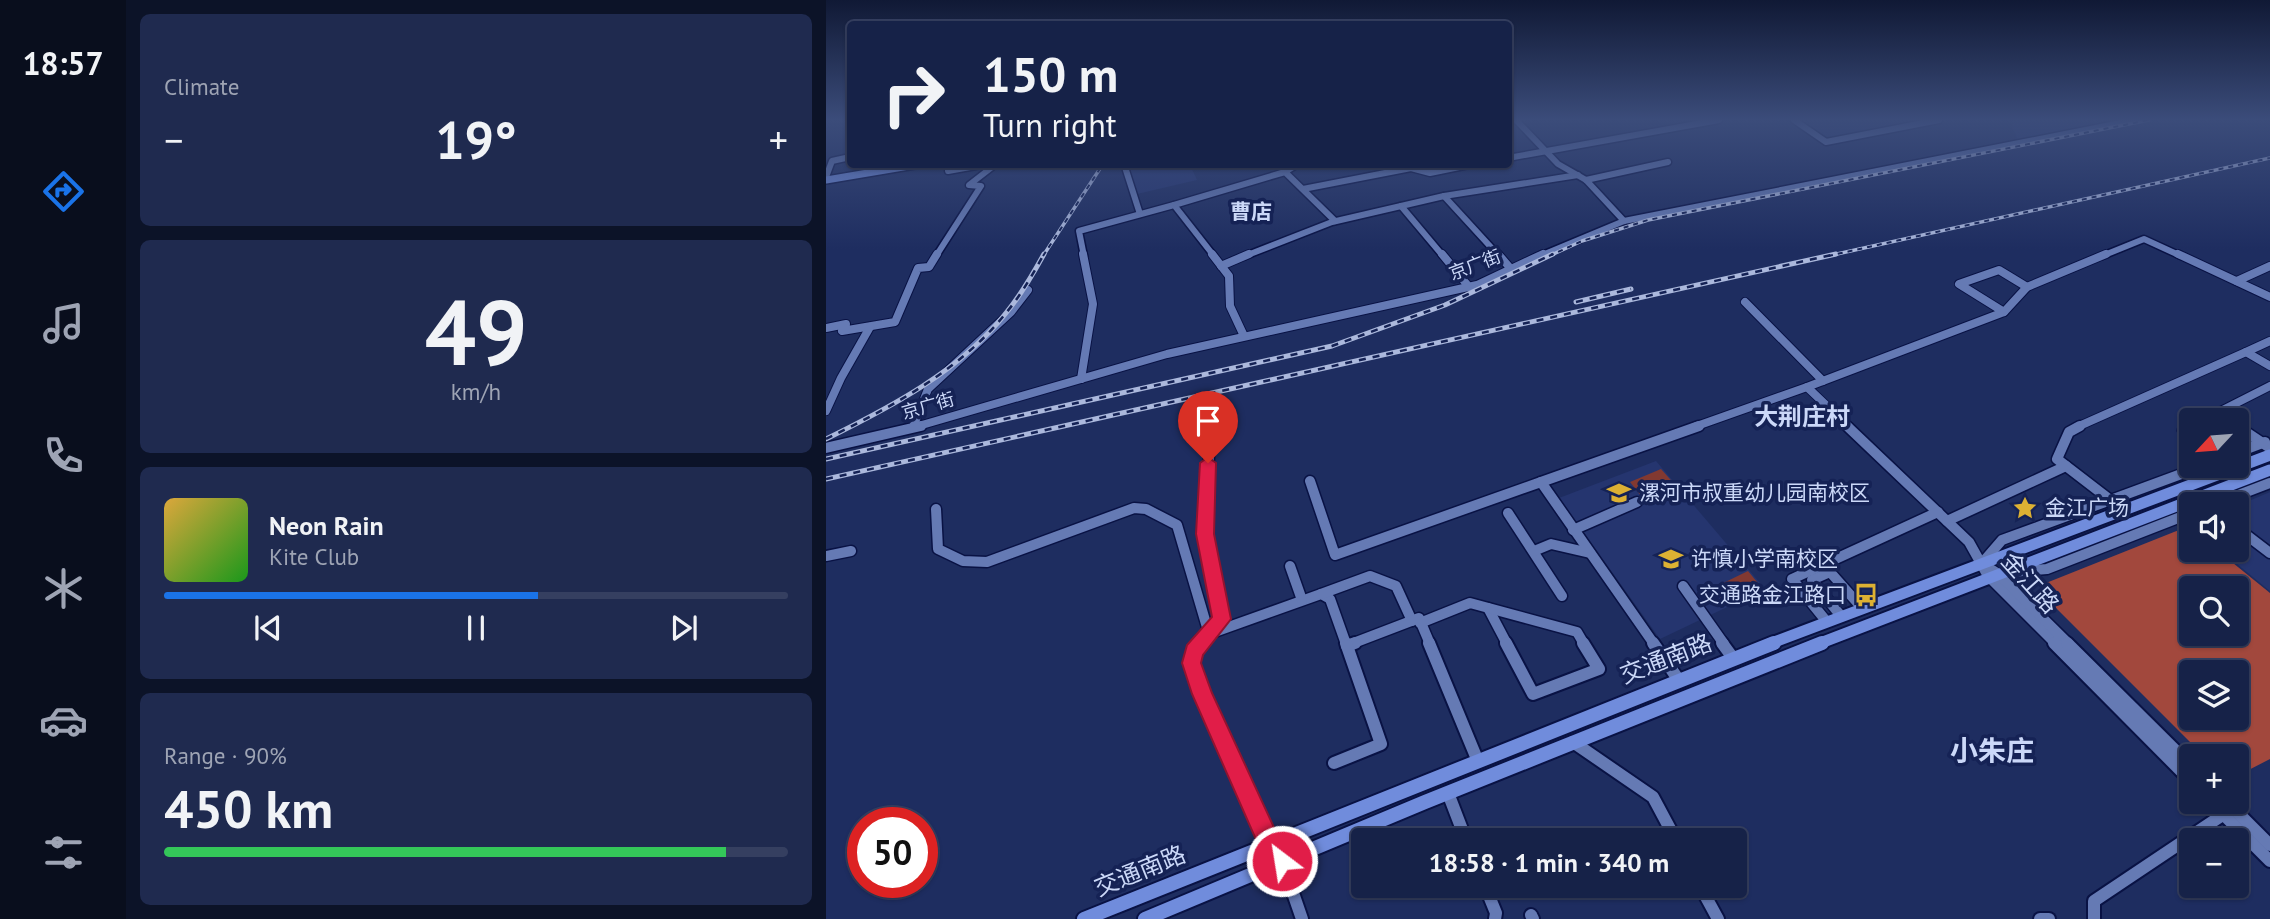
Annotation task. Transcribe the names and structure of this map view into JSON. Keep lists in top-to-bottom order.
{
  "streets": {
    "main road": ["交通南路"],
    "street": ["京广街", "金江路"]
  },
  "crossings": [
    ["金江路", "交通南路"]
  ],
  "districts": ["曹店", "大荆庄村", "小朱庄"],
  "places": {
    "school or university": ["漯河市叔重幼儿园南校区", "许慎小学南校区"],
    "place": ["金江广场"],
    "bus stop": ["交通路金江路口"]
  },
  "north": "bottom left",
  "page": {
    "tabs": "18:57",
    "tile": [
      "Climate",
      ["49", "km/h"],
      ["Range · 90%", "450 km"]
    ],
    "turn": ["150 m", "Turn right"],
    "heat": ["−", "19°", "+"],
    "map_buttons": ["+", "−"],
    "song": ["Neon Rain", "Kite Club"],
    "limit": "50",
    "trip": "18:58 · 1 min · 340 m"
  }
}
